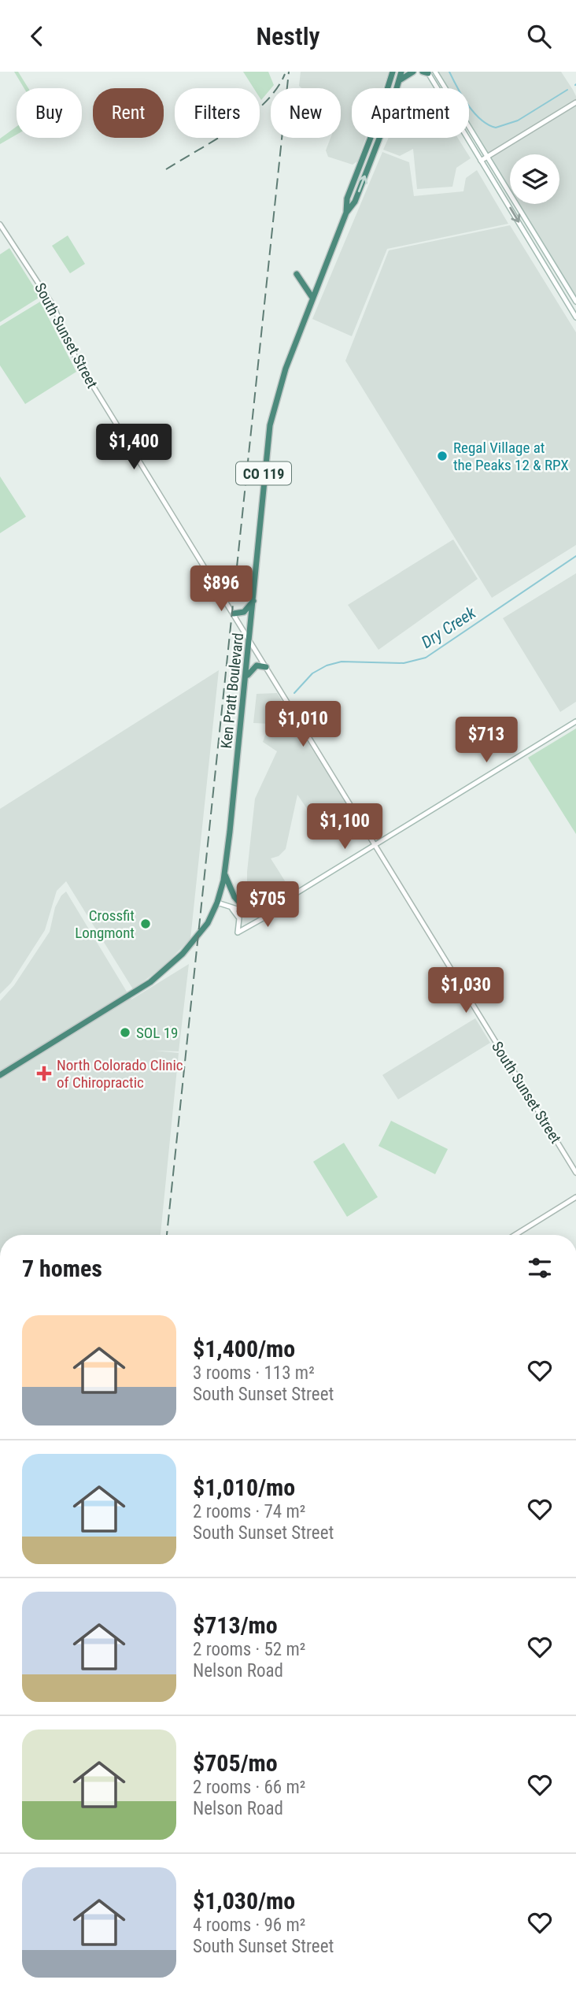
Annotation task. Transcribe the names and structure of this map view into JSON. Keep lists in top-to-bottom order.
{
  "streets": {
    "highway": ["CO 119", "Ken Pratt Boulevard"],
    "street": ["South Sunset Street"]
  },
  "crossings": [
    ["South Sunset Street", "Ken Pratt Boulevard"]
  ],
  "water": ["Dry Creek"],
  "places": {
    "other": ["Regal Village at the Peaks 12 & RPX", "Crossfit Longmont", "SOL 19"],
    "health": ["North Colorado Clinic of Chiropractic"]
  },
  "page": {
    "header": "Nestly",
    "chip": [
      "Buy",
      "Rent",
      "Filters",
      "New",
      "Apartment"
    ],
    "price": [
      "$1,400",
      "$896",
      "$1,010",
      "$713",
      "$1,100",
      "$705",
      "$1,030"
    ],
    "heading": "7 homes",
    "list": [
      {
        "name": "$1,400/mo",
        "note": "3 rooms · 113 m² · South Sunset Street"
      },
      {
        "name": "$1,010/mo",
        "note": "2 rooms · 74 m² · South Sunset Street"
      },
      {
        "name": "$713/mo",
        "note": "2 rooms · 52 m² · Nelson Road"
      },
      {
        "name": "$705/mo",
        "note": "2 rooms · 66 m² · Nelson Road"
      },
      {
        "name": "$1,030/mo",
        "note": "4 rooms · 96 m² · South Sunset Street"
      }
    ]
  }
}
